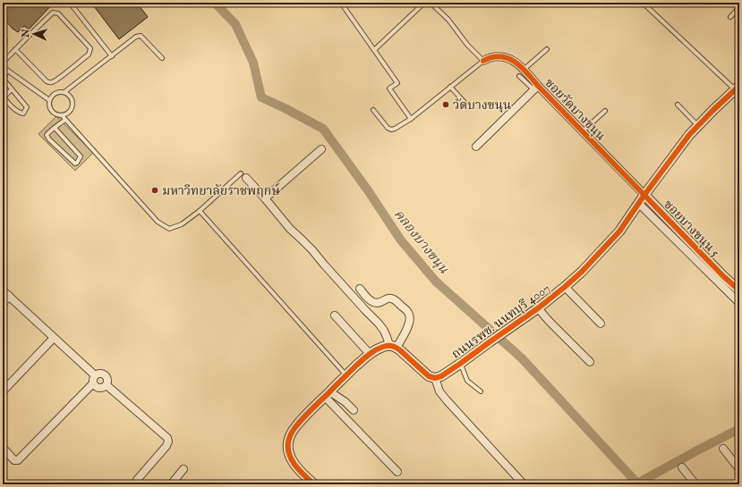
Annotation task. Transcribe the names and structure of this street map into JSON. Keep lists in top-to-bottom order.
{
  "streets": {
    "street": ["ซอยวัดบางขนุน", "ซอยบางขนุน 5", "ถนนรพช. นนทบุรี 4007"]
  },
  "crossings": [
    ["ซอยวัดบางขนุน", "ซอยบางขนุน 5"],
    ["ซอยวัดบางขนุน", "ถนนรพช. นนทบุรี 4007"],
    ["ซอยบางขนุน 5", "ถนนรพช. นนทบุรี 4007"]
  ],
  "water": ["คลองบางขนุน"],
  "places": ["วัดบางขนุน", "มหาวิทยาลัยราชพฤกษ์"],
  "north": "left"
}
